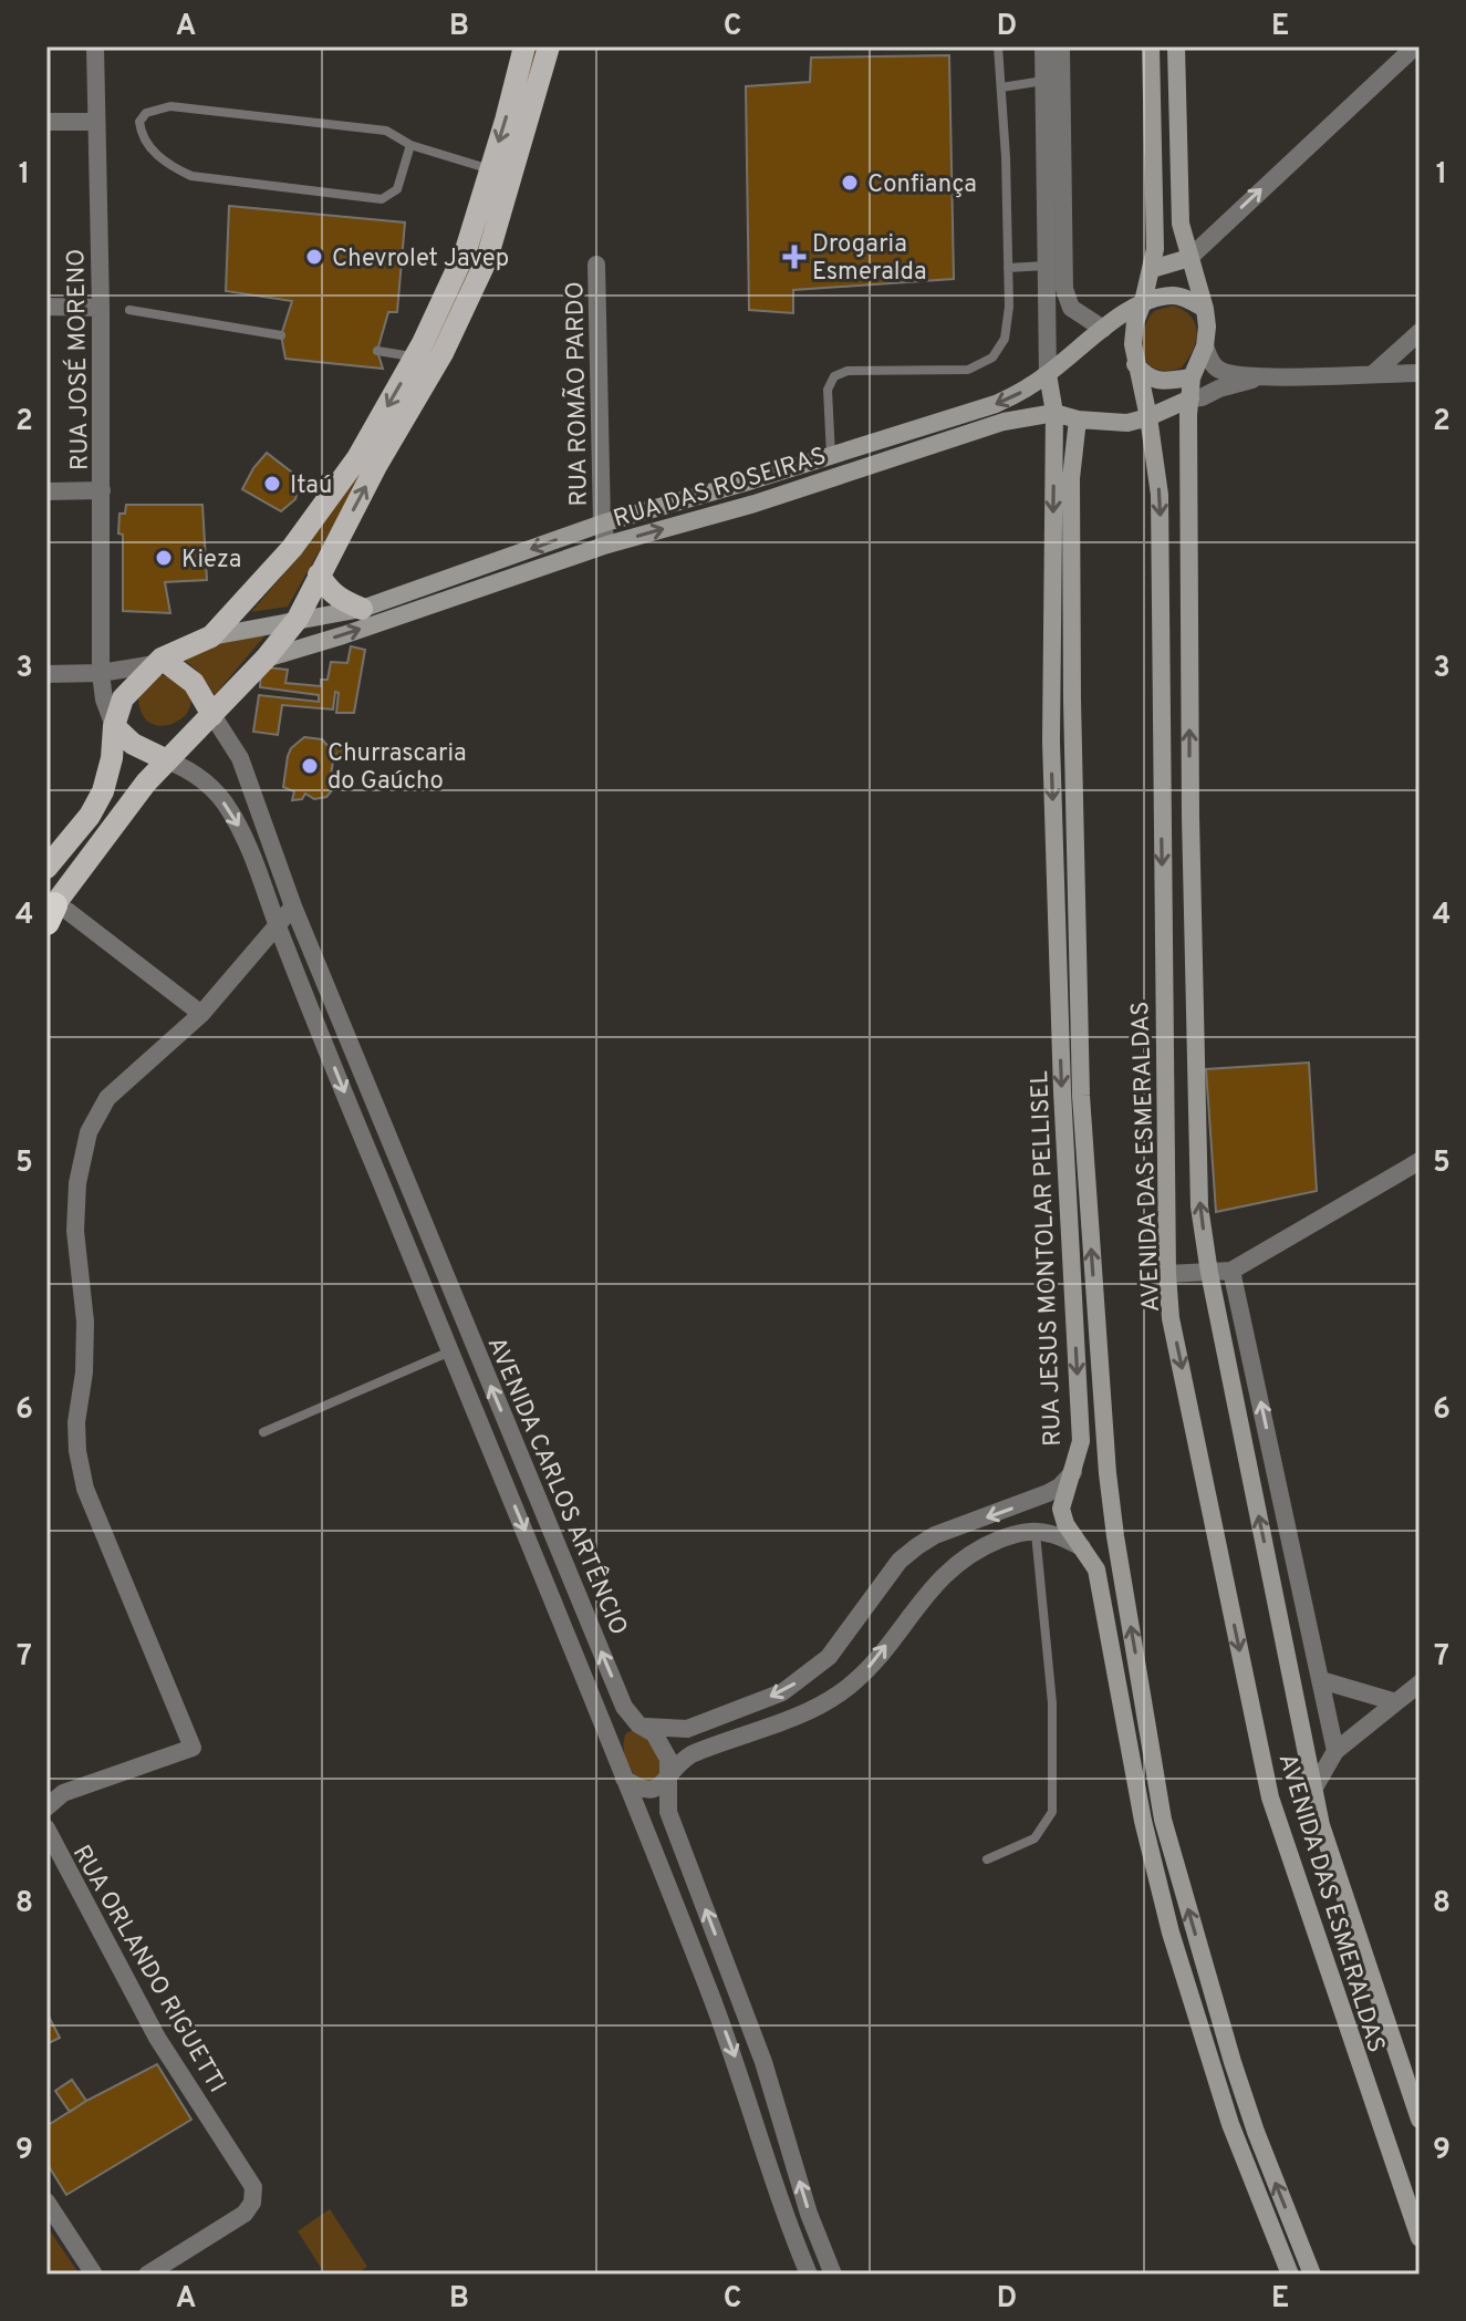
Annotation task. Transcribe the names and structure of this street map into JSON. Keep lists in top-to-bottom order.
{
  "streets": {
    "main road": ["RUA DAS ROSEIRAS", "AVENIDA DAS ESMERALDAS", "RUA JESUS MONTOLAR PELLISEL"],
    "street": [
      "RUA JOSÉ MORENO",
      "RUA ROMÃO PARDO",
      "AVENIDA CARLOS ARTÊNCIO",
      "RUA ORLANDO RIGUETTI"
    ]
  },
  "crossings": [
    ["RUA JOSÉ MORENO", "AVENIDA CARLOS ARTÊNCIO"],
    ["RUA ROMÃO PARDO", "RUA DAS ROSEIRAS"],
    ["RUA DAS ROSEIRAS", "AVENIDA DAS ESMERALDAS"],
    ["RUA DAS ROSEIRAS", "RUA JESUS MONTOLAR PELLISEL"]
  ],
  "places": {
    "other": [
      "Confiança",
      "Chevrolet Javep",
      "Itaú",
      "Kieza",
      "Churrascaria do Gaúcho"
    ],
    "health": ["Drogaria Esmeralda"]
  },
  "grid": {
    "columns": [
      "A",
      "B",
      "C",
      "D",
      "E"
    ],
    "rows": [
      "1",
      "2",
      "3",
      "4",
      "5",
      "6",
      "7",
      "8",
      "9"
    ]
  }
}
